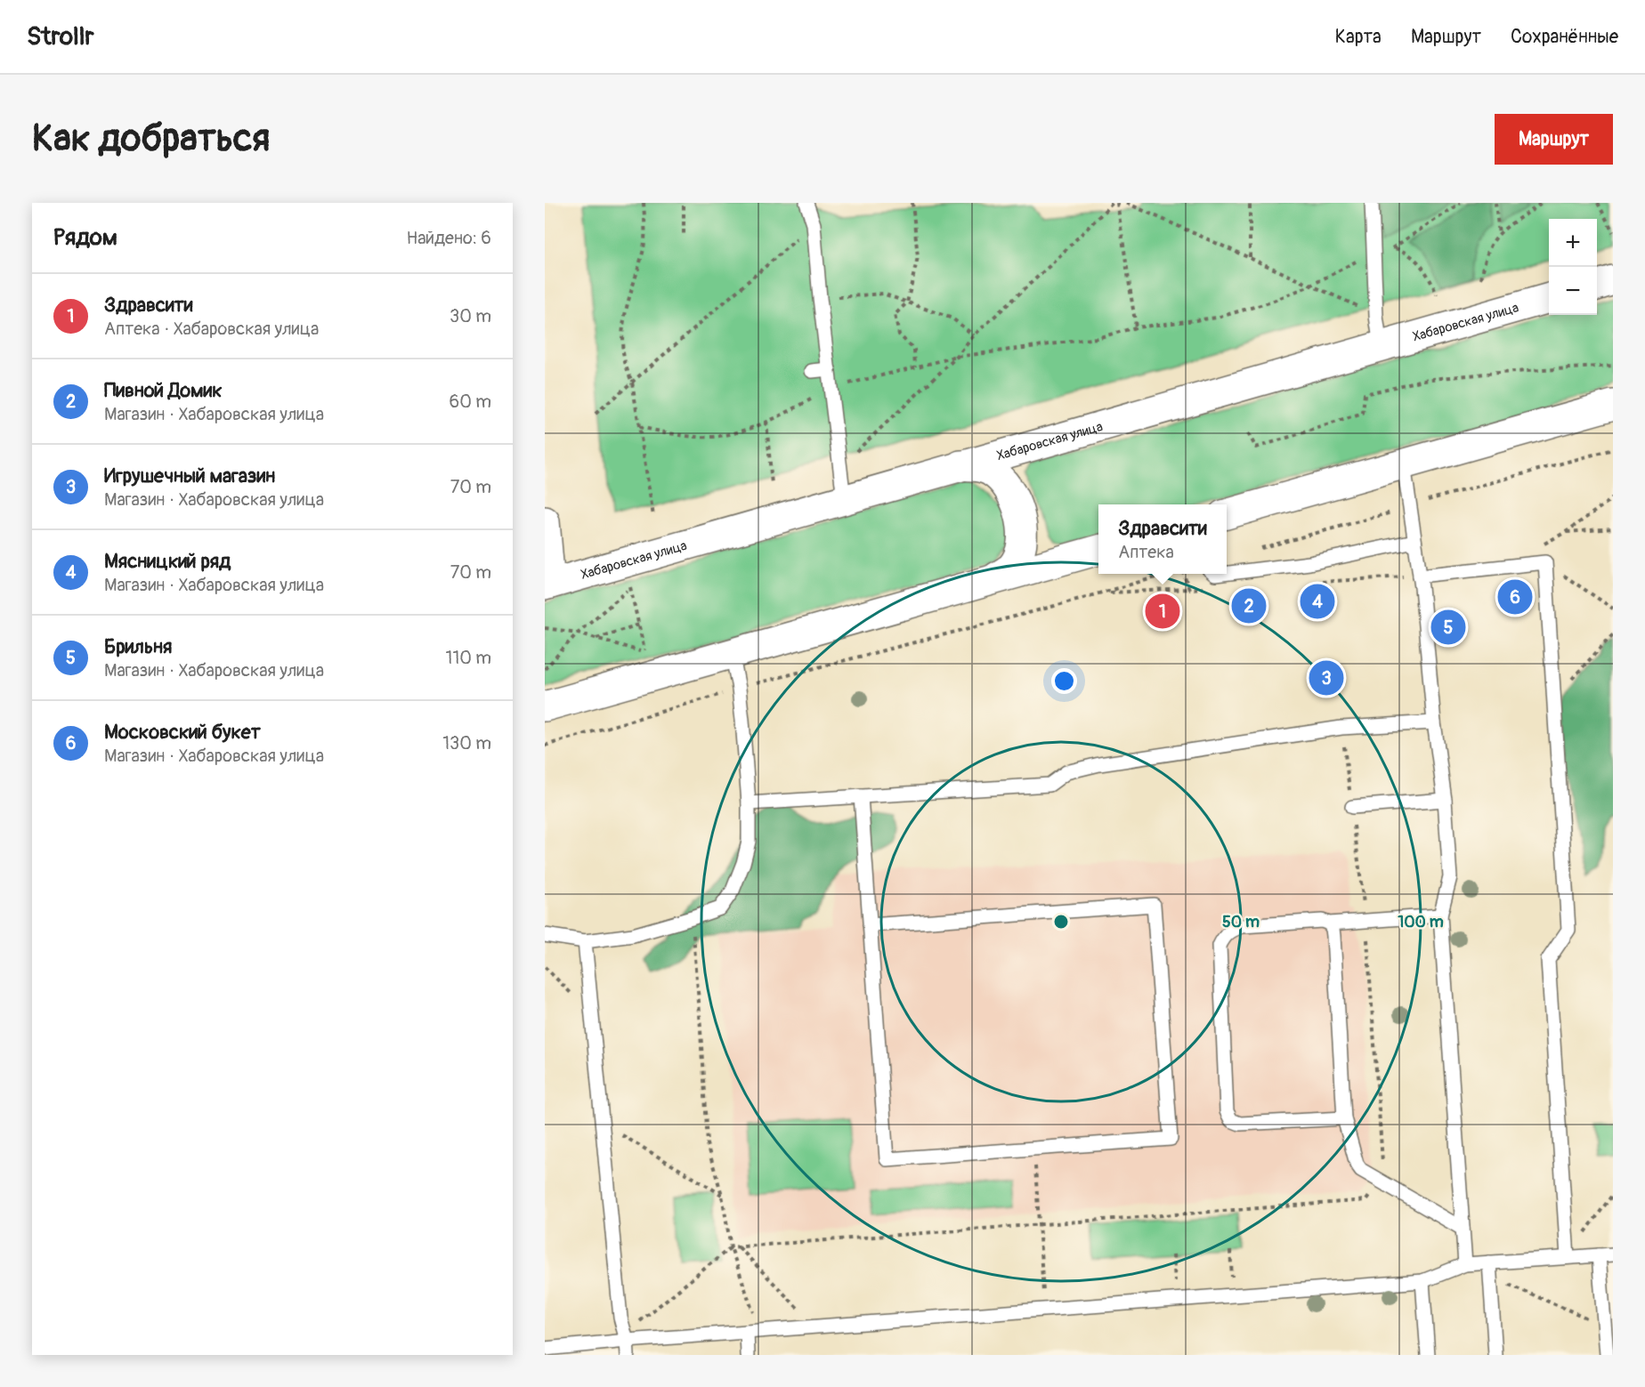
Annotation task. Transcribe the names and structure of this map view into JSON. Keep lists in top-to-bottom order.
{
  "streets": {
    "main road": ["Хабаровская улица"]
  },
  "page": {
    "header": "Strollr",
    "nav": ["Карта", "Маршрут", "Сохранённые"],
    "buttons": "Маршрут",
    "title": "Как добраться",
    "heading": ["Рядом", "Найдено: 6"],
    "map_buttons": ["+", "−"],
    "list": [
      {
        "mark": "1",
        "name": "Здравсити",
        "note": "Аптека · Хабаровская улица",
        "value": "30 m"
      },
      {
        "mark": "2",
        "name": "Пивной Домик",
        "note": "Магазин · Хабаровская улица",
        "value": "60 m"
      },
      {
        "mark": "3",
        "name": "Игрушечный магазин",
        "note": "Магазин · Хабаровская улица",
        "value": "70 m"
      },
      {
        "mark": "4",
        "name": "Мясницкий ряд",
        "note": "Магазин · Хабаровская улица",
        "value": "70 m"
      },
      {
        "mark": "5",
        "name": "Брильня",
        "note": "Магазин · Хабаровская улица",
        "value": "110 m"
      },
      {
        "mark": "6",
        "name": "Московский букет",
        "note": "Магазин · Хабаровская улица",
        "value": "130 m"
      }
    ],
    "popup": ["Здравсити", "Аптека"],
    "pins": [
      "6",
      "4",
      "2",
      "1",
      "5",
      "3"
    ]
  },
  "rings": ["50 m", "100 m"]
}
